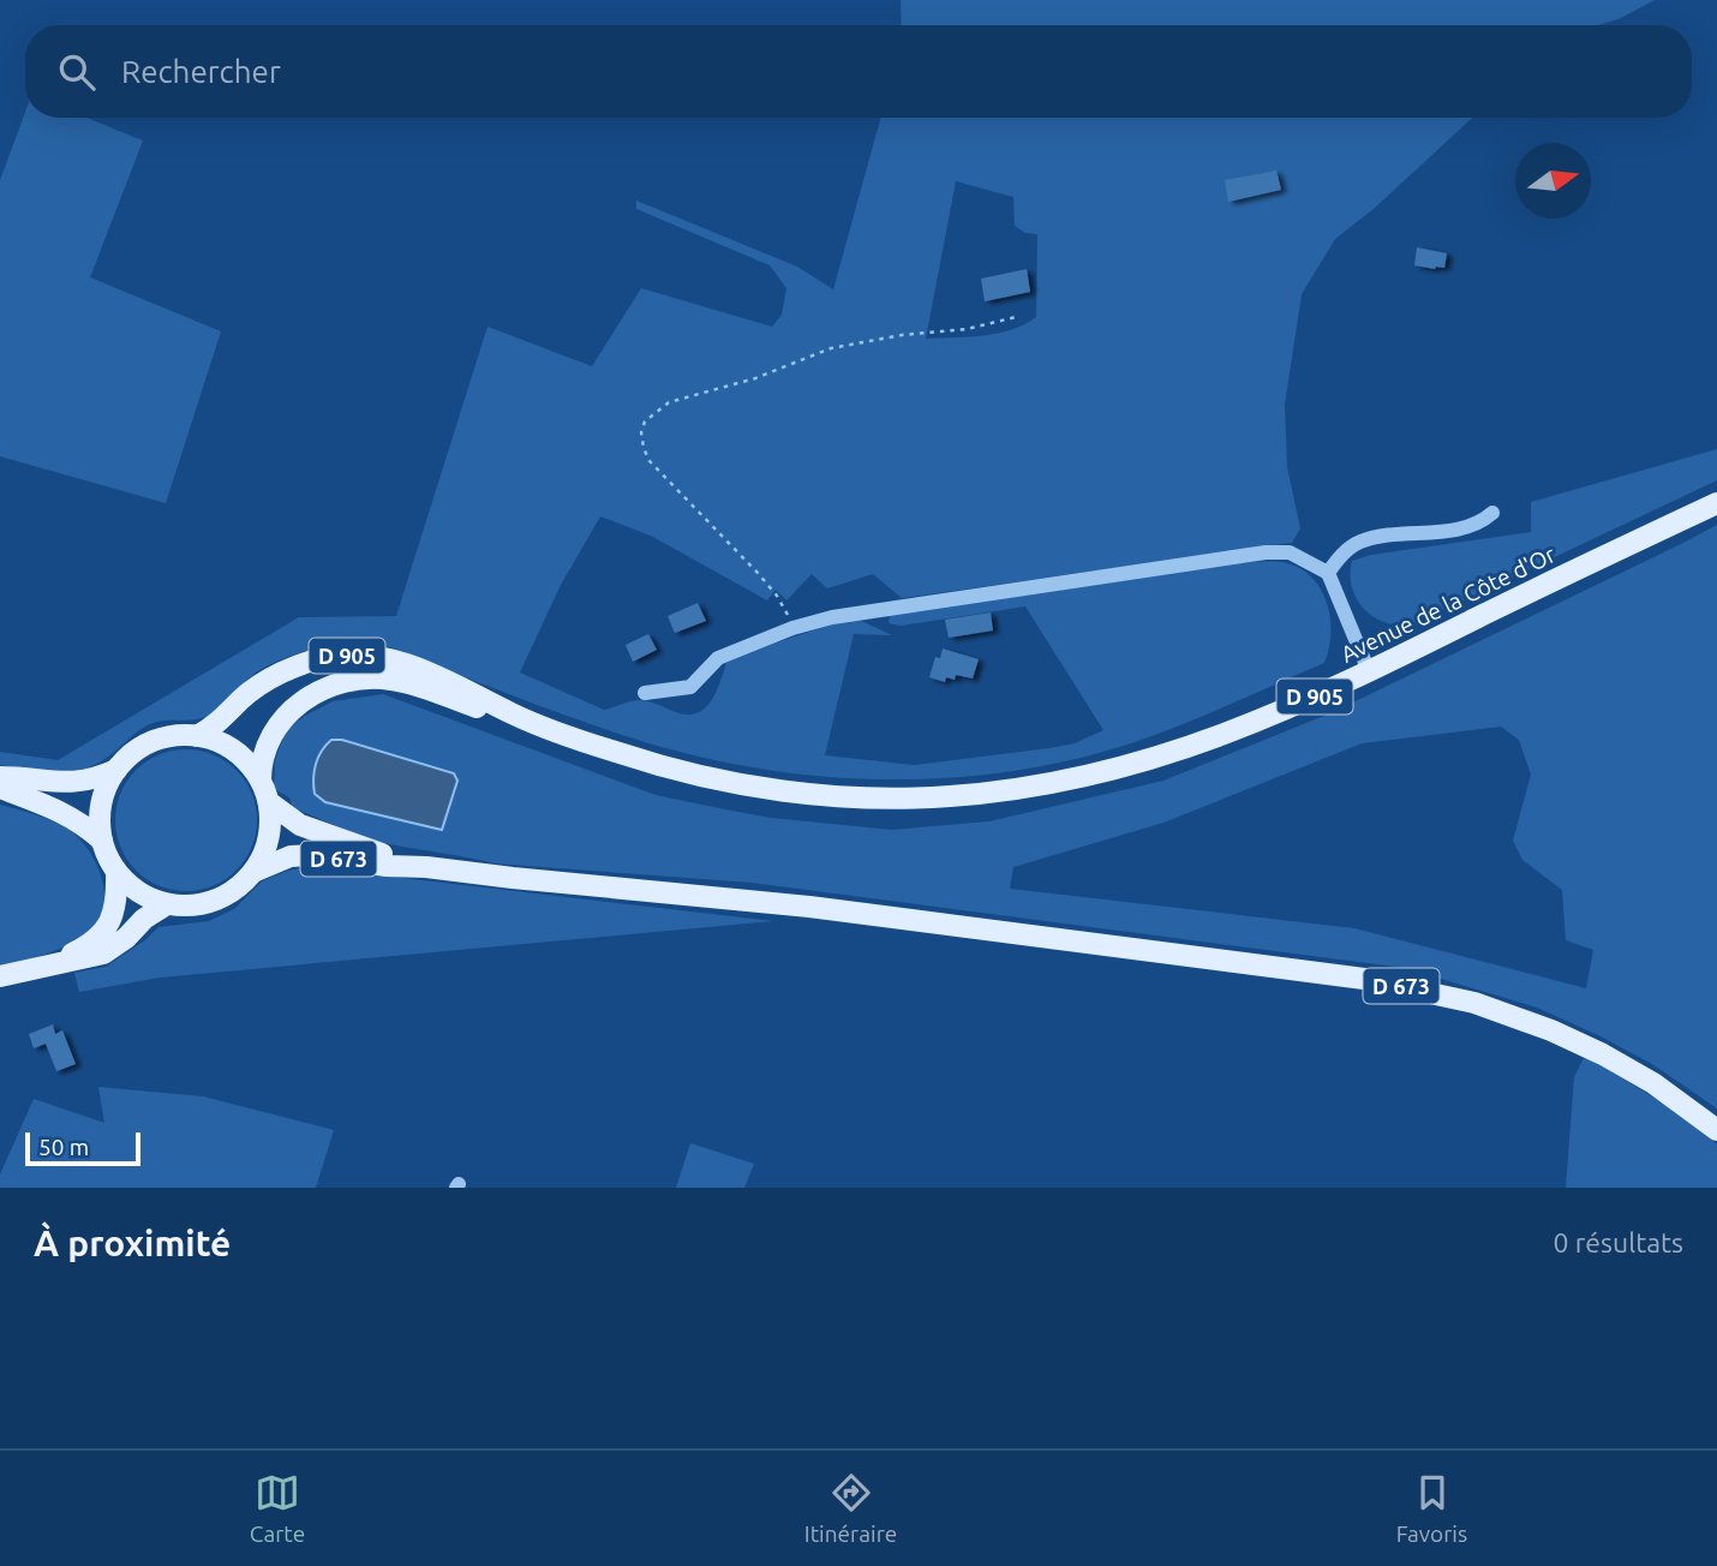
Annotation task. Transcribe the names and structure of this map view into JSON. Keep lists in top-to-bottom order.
{
  "streets": {
    "main road": ["Avenue de la Côte d'Or", "D 905", "D 673"]
  },
  "crossings": [
    ["Avenue de la Côte d'Or", "D 673"]
  ],
  "scale_bar": "50 m",
  "north": "right",
  "page": {
    "search": "Rechercher",
    "scale": "50 m",
    "heading": ["À proximité", "0 résultats"],
    "nav": ["Carte", "Itinéraire", "Favoris"]
  }
}
